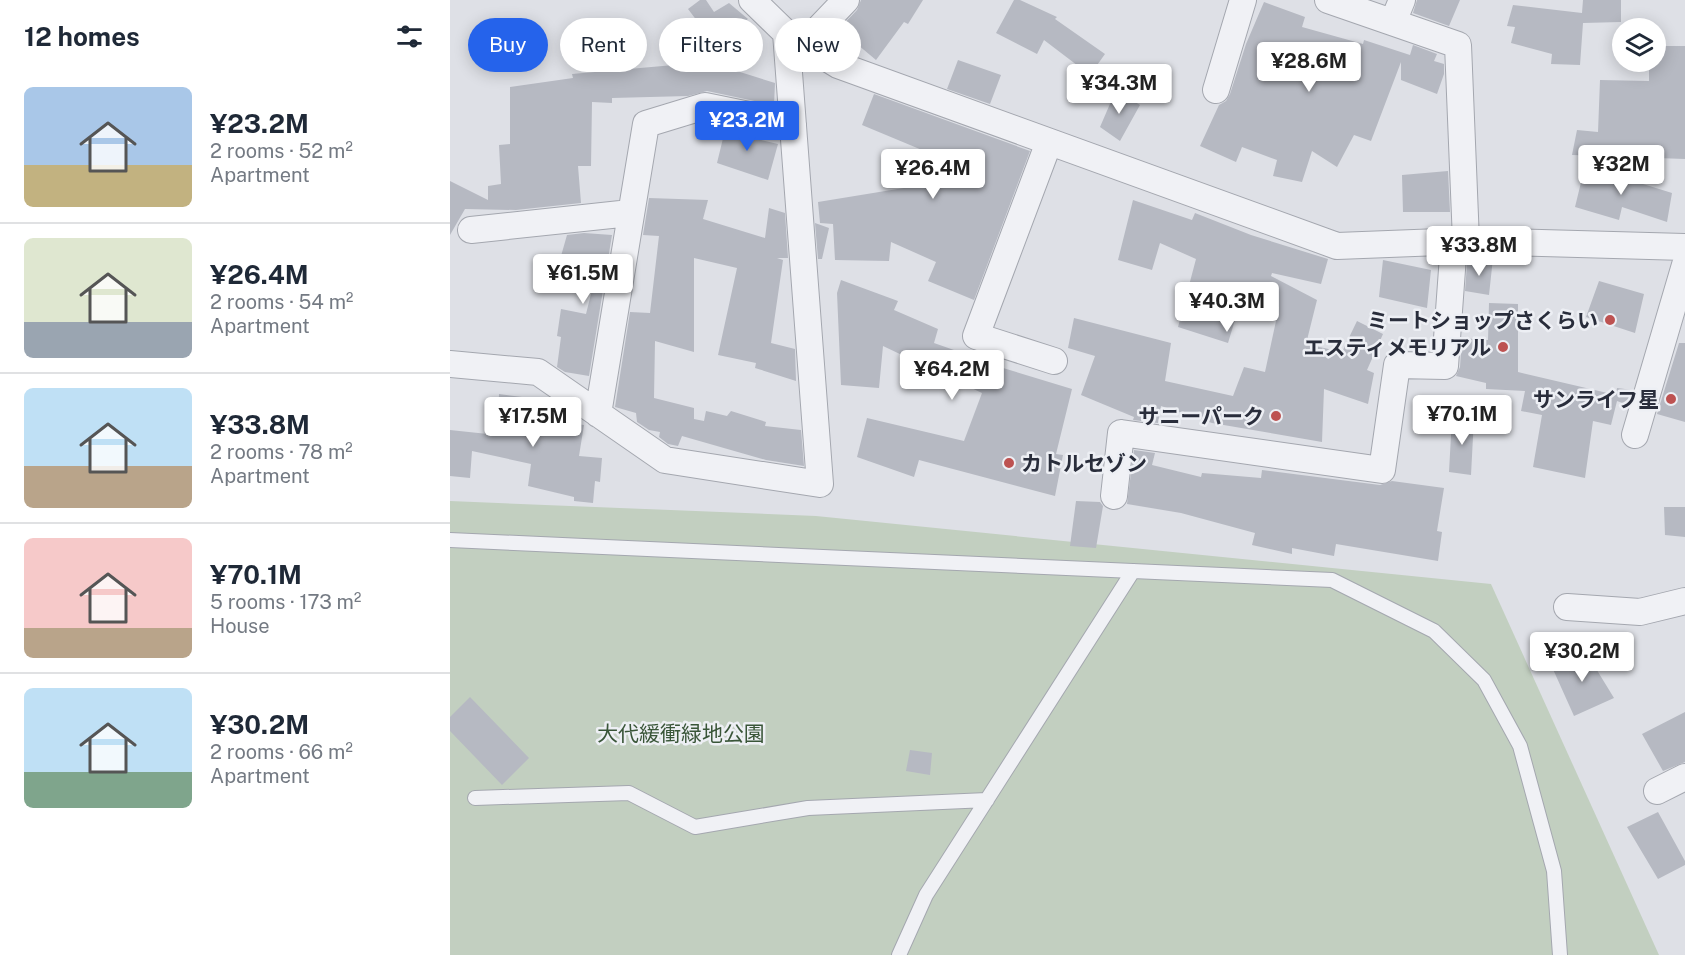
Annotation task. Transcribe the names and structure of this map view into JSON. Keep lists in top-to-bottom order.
{
  "parks": ["大代緩衝緑地公園"],
  "places": [
    "ミートショップさくらい",
    "エスティメモリアル",
    "サンライフ星",
    "サニーパーク",
    "カトルセゾン"
  ],
  "page": {
    "heading": "12 homes",
    "chip": [
      "Buy",
      "Rent",
      "Filters",
      "New"
    ],
    "price": [
      "¥28.6M",
      "¥34.3M",
      "¥23.2M",
      "¥32M",
      "¥26.4M",
      "¥33.8M",
      "¥61.5M",
      "¥40.3M",
      "¥64.2M",
      "¥70.1M",
      "¥17.5M",
      "¥30.2M"
    ],
    "list": [
      {
        "name": "¥23.2M",
        "note": "2 rooms · 52 m² · Apartment"
      },
      {
        "name": "¥26.4M",
        "note": "2 rooms · 54 m² · Apartment"
      },
      {
        "name": "¥33.8M",
        "note": "2 rooms · 78 m² · Apartment"
      },
      {
        "name": "¥70.1M",
        "note": "5 rooms · 173 m² · House"
      },
      {
        "name": "¥30.2M",
        "note": "2 rooms · 66 m² · Apartment"
      }
    ]
  }
}
